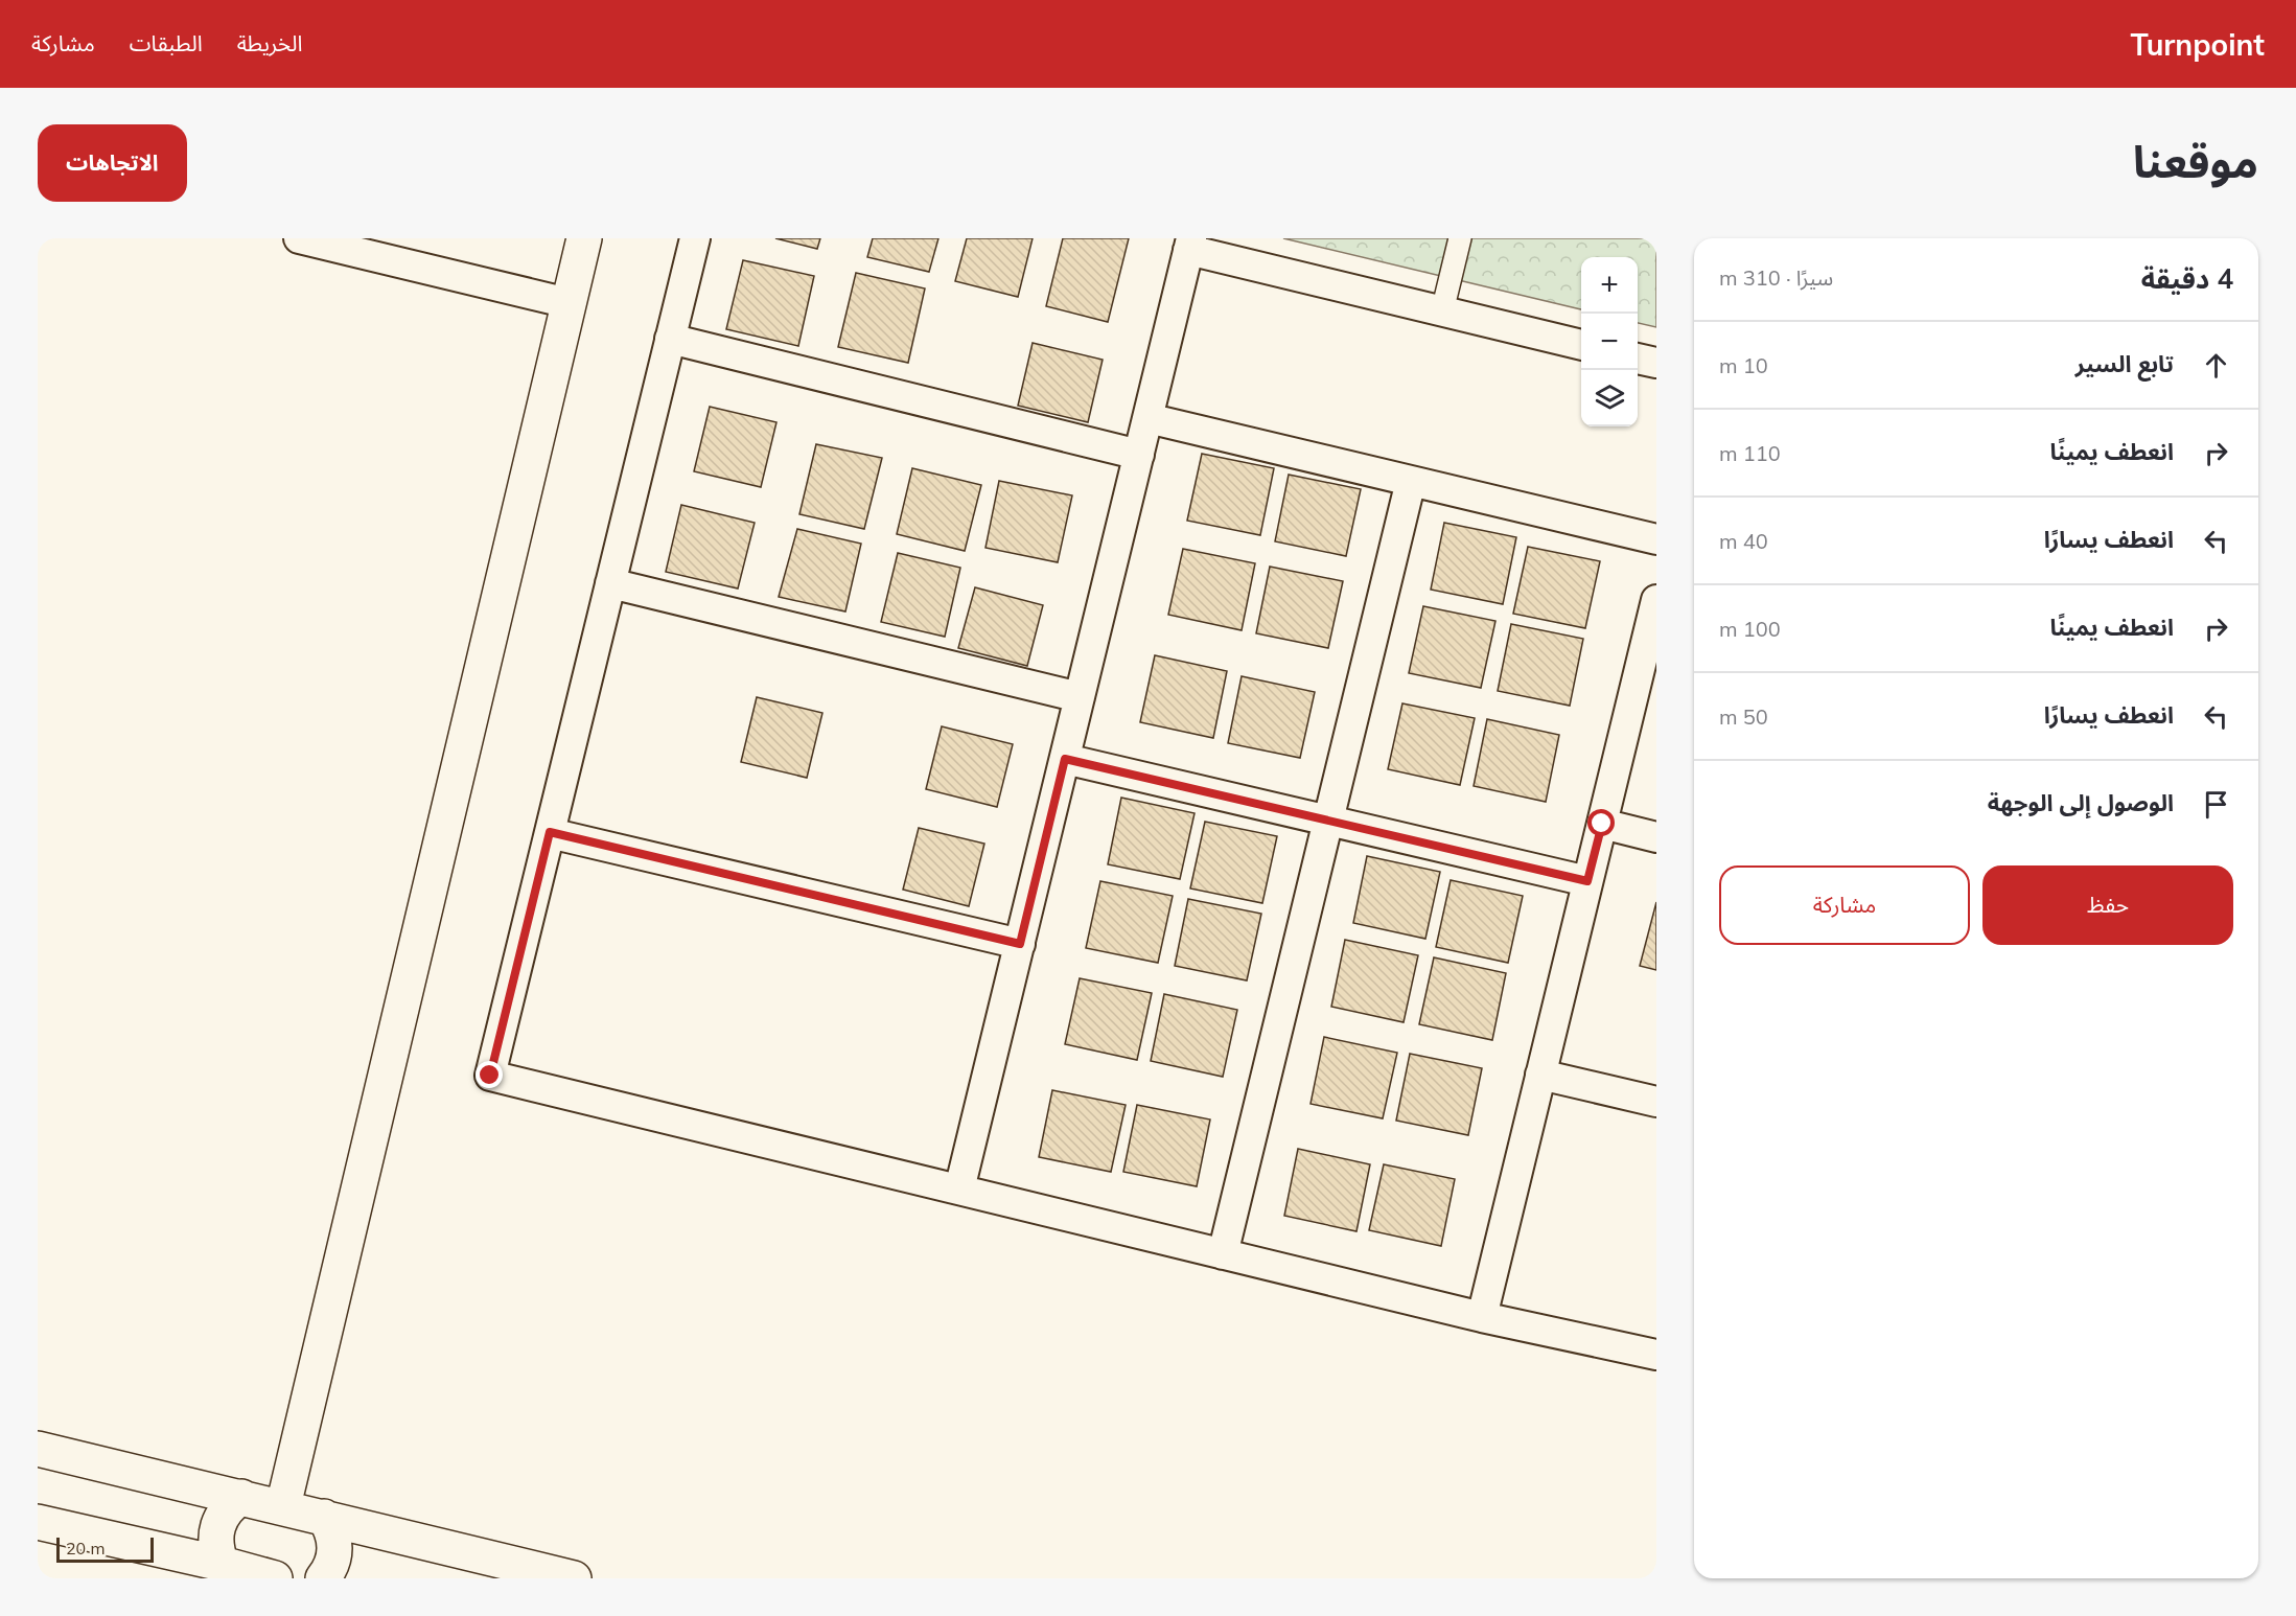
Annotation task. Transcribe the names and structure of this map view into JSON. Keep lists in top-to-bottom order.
{
  "scale_bar": "20 m",
  "page": {
    "header": "Turnpoint",
    "nav": ["الخريطة", "الطبقات", "مشاركة"],
    "title": "موقعنا",
    "buttons": [
      "الاتجاهات",
      ["حفظ", "مشاركة"]
    ],
    "heading": ["4 دقيقة", "سيرًا · 310 m"],
    "map_buttons": ["+", "−"],
    "list": [
      ["تابع السير", "10 m"],
      ["انعطف يمينًا", "110 m"],
      ["انعطف يسارًا", "40 m"],
      ["انعطف يمينًا", "100 m"],
      ["انعطف يسارًا", "50 m"],
      "الوصول إلى الوجهة"
    ],
    "scale": "20 m"
  }
}
